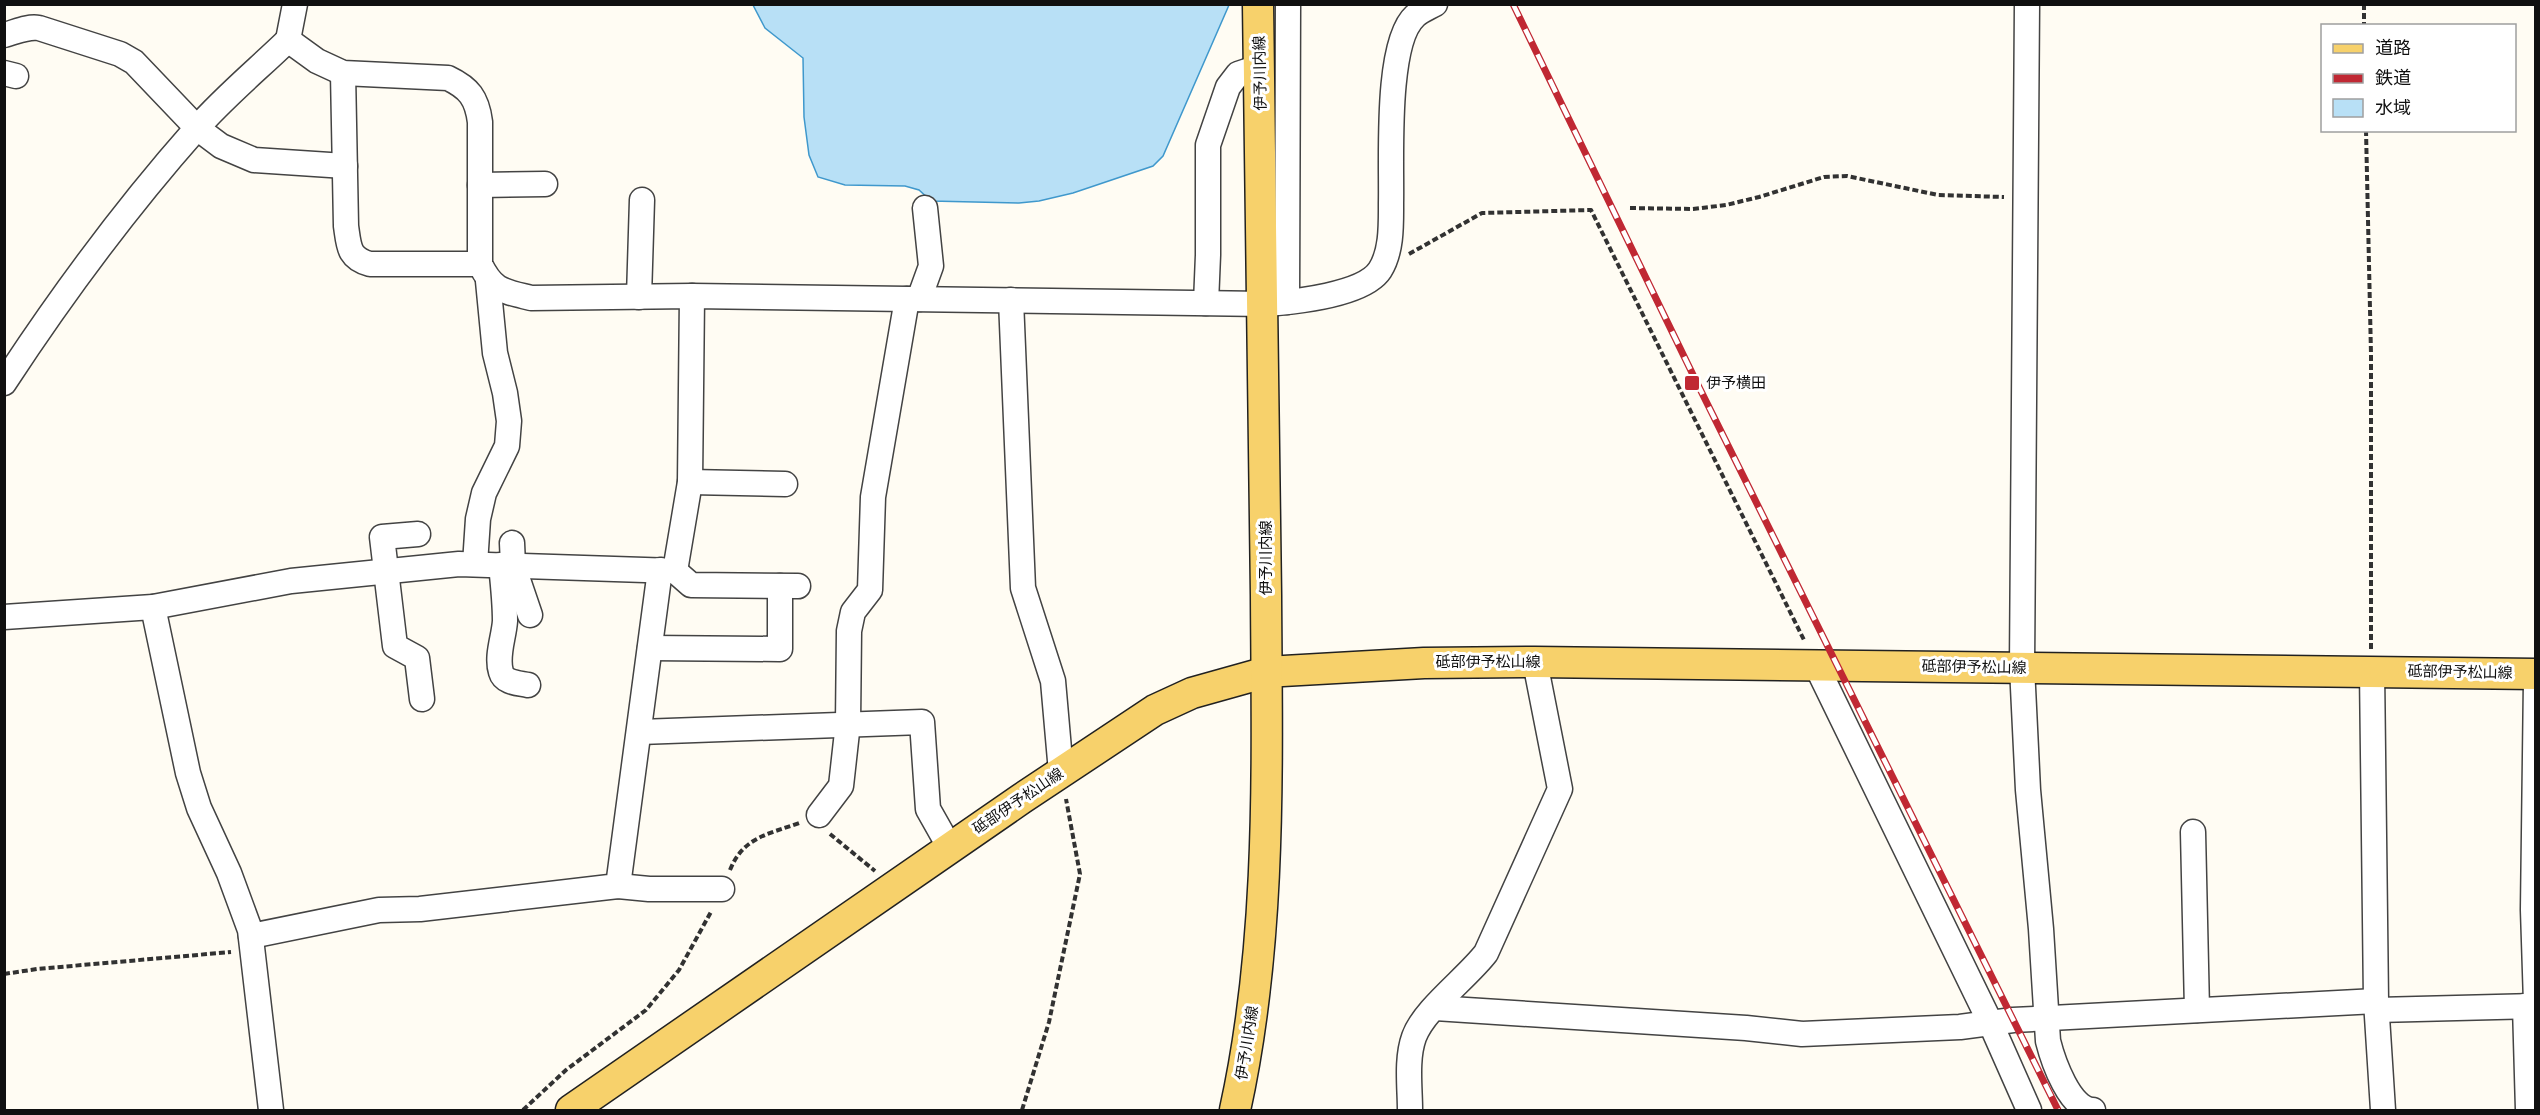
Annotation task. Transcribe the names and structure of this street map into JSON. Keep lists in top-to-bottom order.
{
  "streets": {
    "main road": ["伊予川内線", "砥部伊予松山線"]
  },
  "crossings": [
    ["伊予川内線", "砥部伊予松山線"]
  ],
  "places": {
    "transit": ["伊予横田"]
  },
  "legend": ["道路", "鉄道", "水域"]
}
